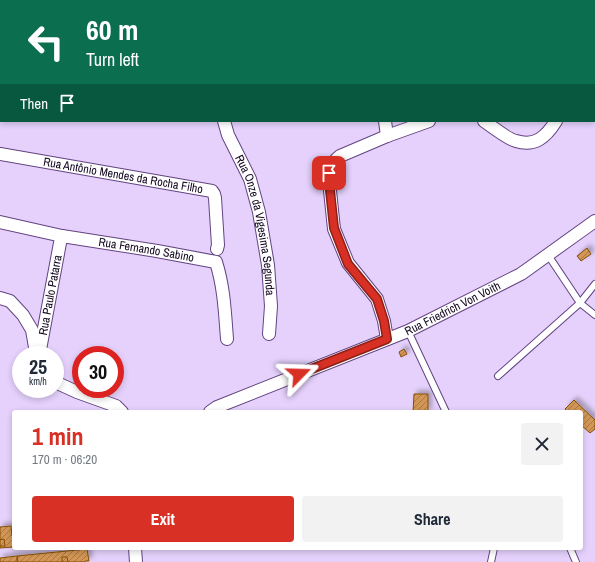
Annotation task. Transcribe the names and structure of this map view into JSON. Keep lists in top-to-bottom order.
{
  "streets": {
    "street": [
      "Rua Antônio Mendes da Rocha Filho",
      "Rua Onze da Vigesima Segunda",
      "Rua Fernando Sabino",
      "Rua Paulo Patarra",
      "Rua Friedrich Von Voith"
    ]
  },
  "crossings": [
    ["Rua Fernando Sabino", "Rua Paulo Patarra"]
  ],
  "page": {
    "turn": ["60 m", "Turn left"],
    "then": "Then",
    "speed": "25 km/h",
    "limit": "30",
    "heading": ["1 min", "170 m · 06:20"],
    "buttons": ["Exit", "Share"]
  }
}
